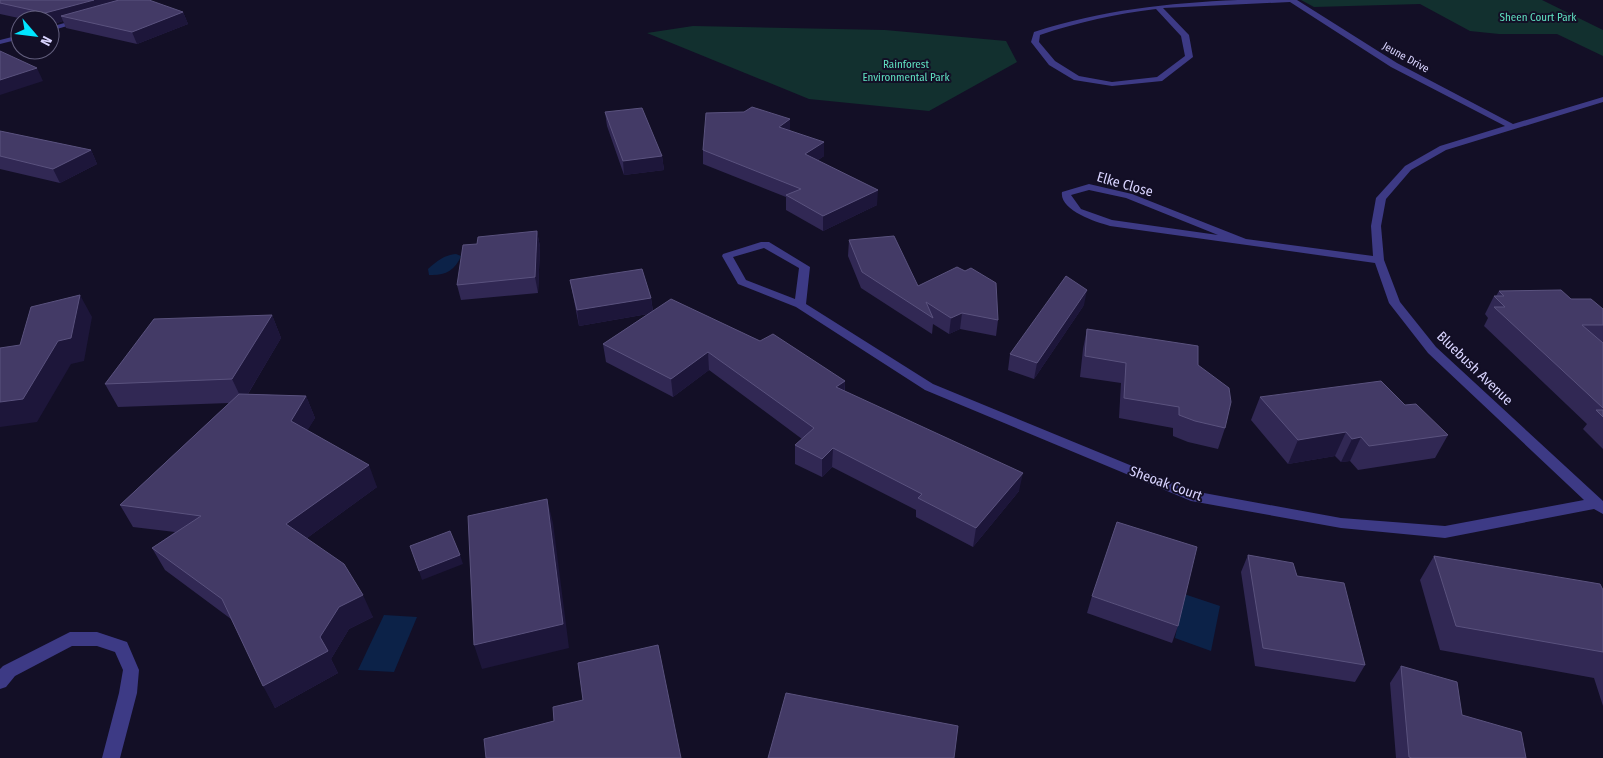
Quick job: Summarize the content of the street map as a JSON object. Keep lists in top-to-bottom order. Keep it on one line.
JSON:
{"streets":{"street":["Jeune Drive","Elke Close","Bluebush Avenue","Sheoak Court"]},"crossings":[["Jeune Drive","Bluebush Avenue"],["Elke Close","Bluebush Avenue"],["Bluebush Avenue","Sheoak Court"]],"parks":["Sheen Court Park","Rainforest Environmental Park"],"north":"bottom right"}
